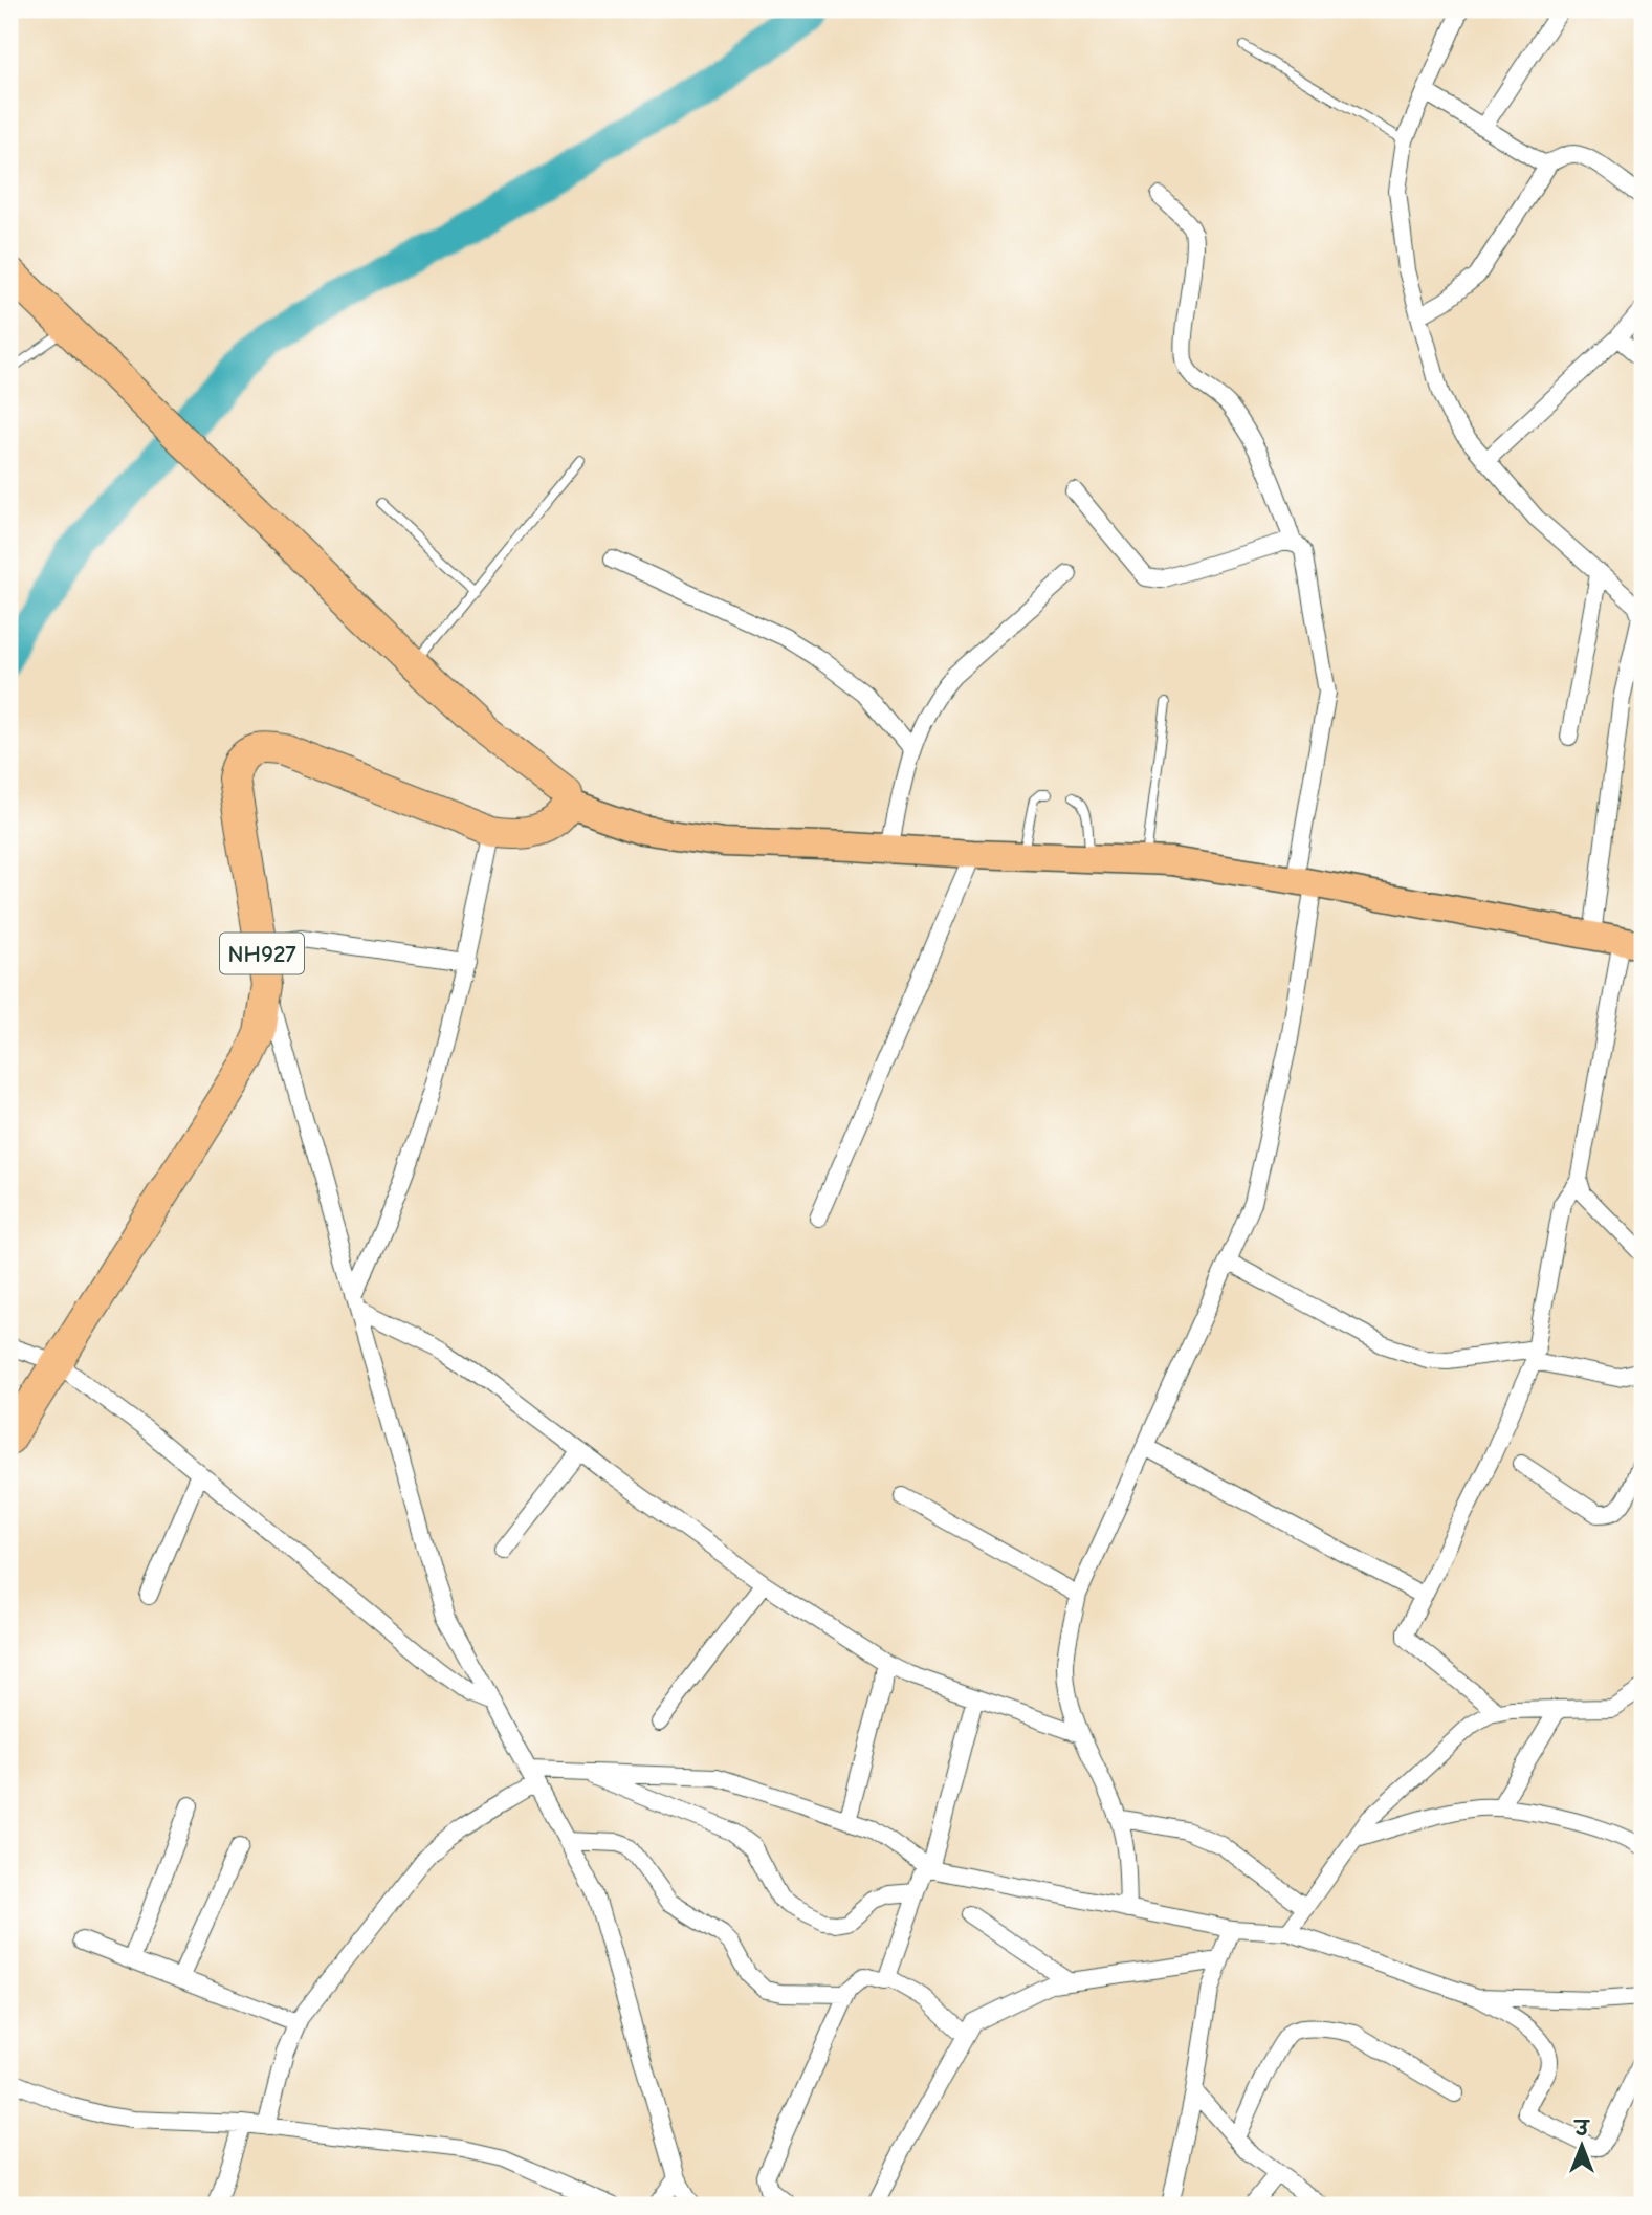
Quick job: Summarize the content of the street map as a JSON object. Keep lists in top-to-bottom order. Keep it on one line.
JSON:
{"streets":{"highway":["NH927"]},"north":"top"}
